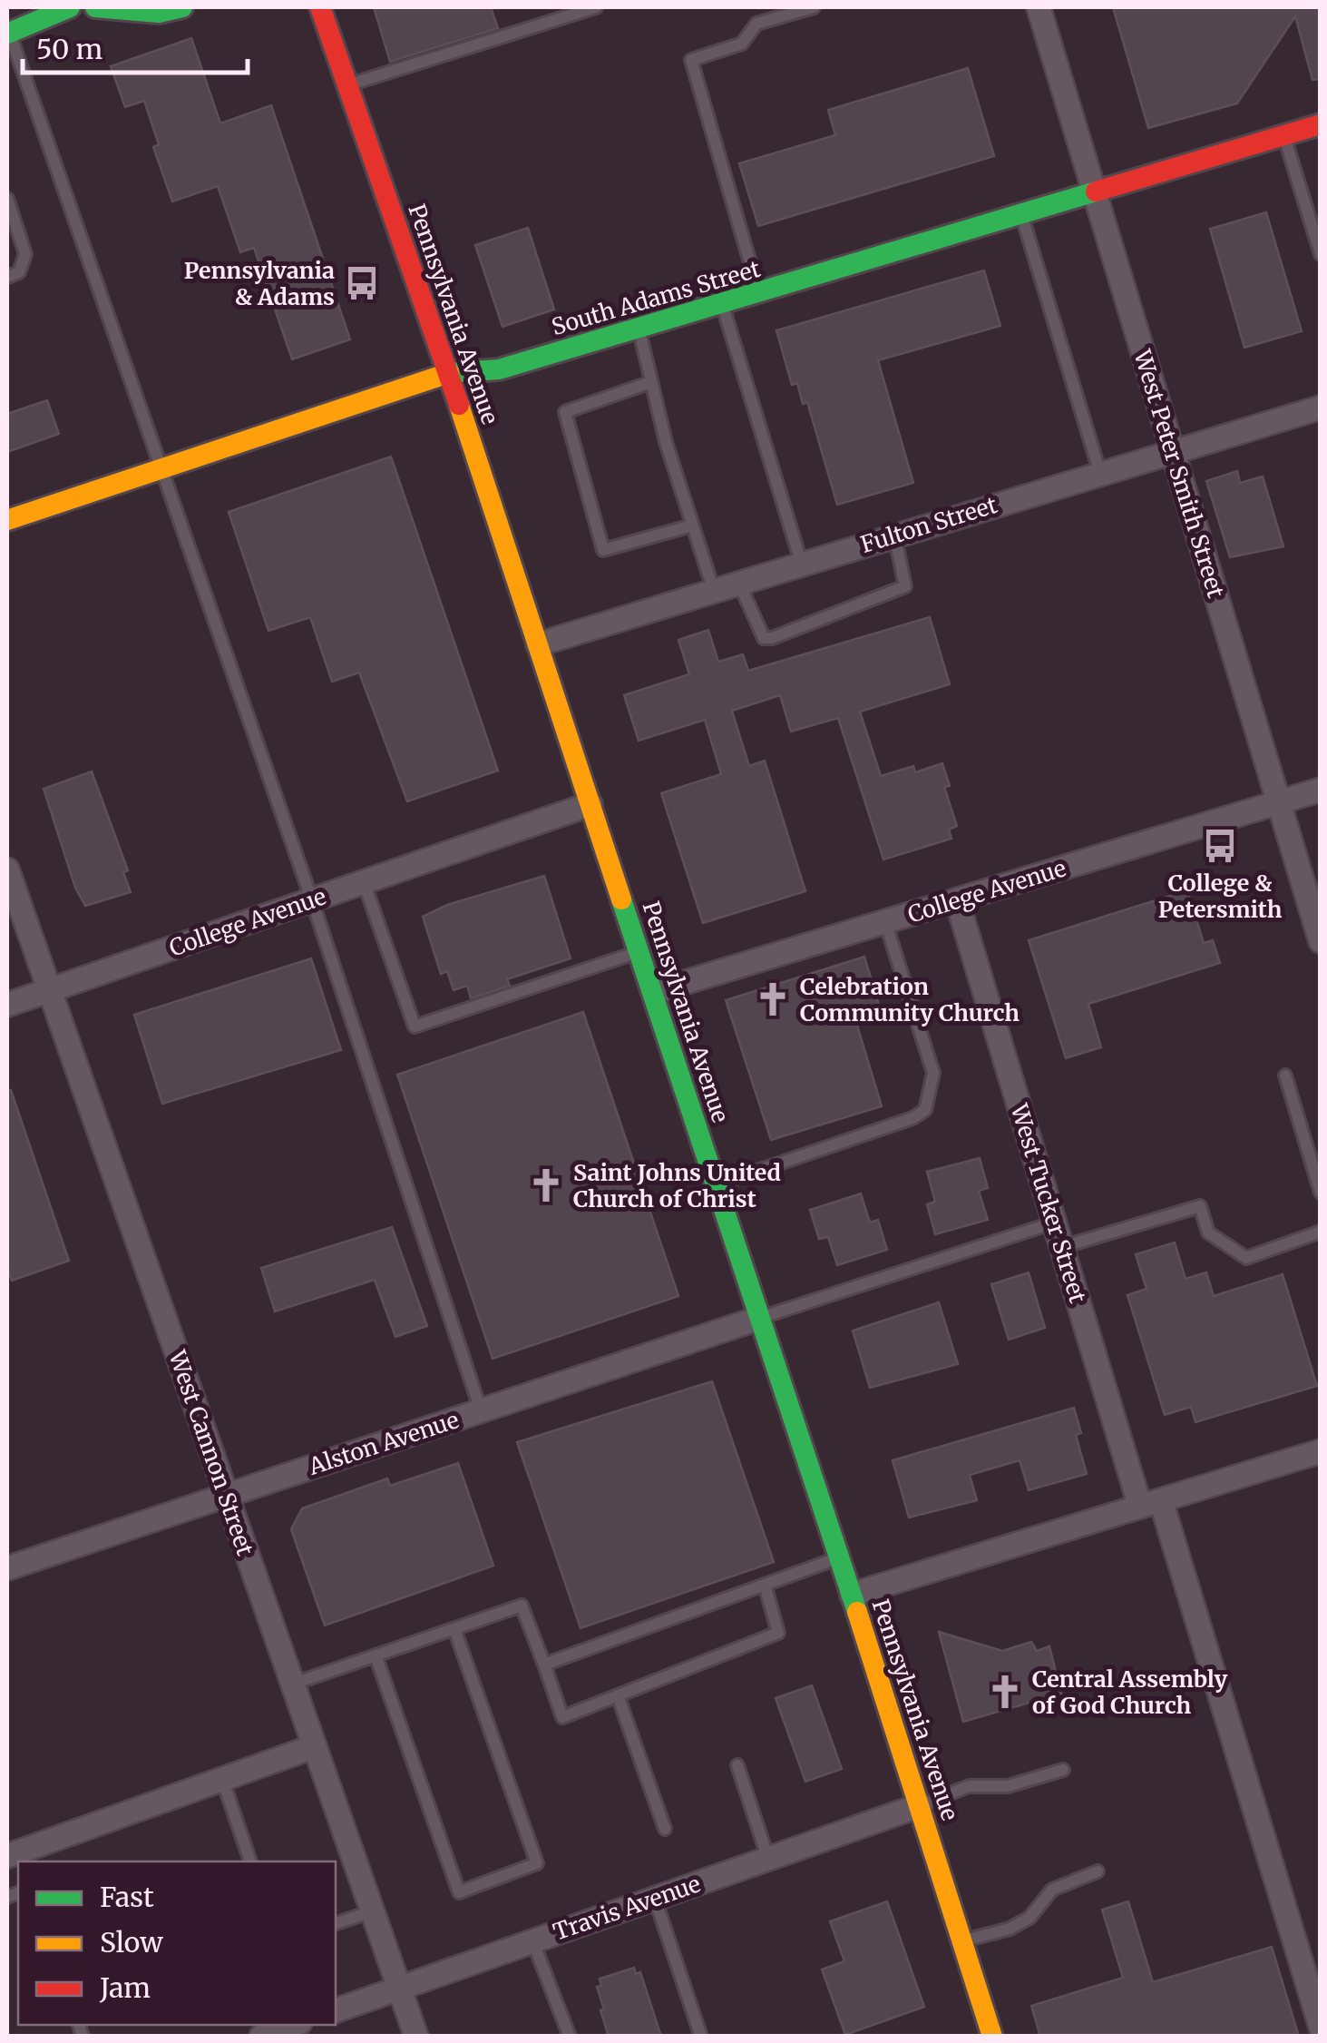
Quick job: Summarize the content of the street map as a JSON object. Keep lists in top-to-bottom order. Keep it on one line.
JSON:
{"streets":{"street":["South Adams Street","Pennsylvania Avenue","West Peter Smith Street","Fulton Street","College Avenue","West Tucker Street","Alston Avenue","West Cannon Street","Travis Avenue"]},"crossings":[["South Adams Street","Pennsylvania Avenue"],["South Adams Street","West Peter Smith Street"],["Pennsylvania Avenue","Fulton Street"],["Pennsylvania Avenue","College Avenue"],["Pennsylvania Avenue","Alston Avenue"],["Pennsylvania Avenue","Travis Avenue"],["West Peter Smith Street","Fulton Street"],["West Peter Smith Street","College Avenue"],["College Avenue","West Tucker Street"],["College Avenue","West Cannon Street"],["Alston Avenue","West Cannon Street"],["West Cannon Street","Travis Avenue"]],"places":{"bus stop":["Pennsylvania & Adams","College & Petersmith"],"church":["Celebration Community Church","Saint Johns United Church of Christ","Central Assembly of God Church"]},"legend":["Fast","Slow","Jam"],"scale_bar":"50 m"}
